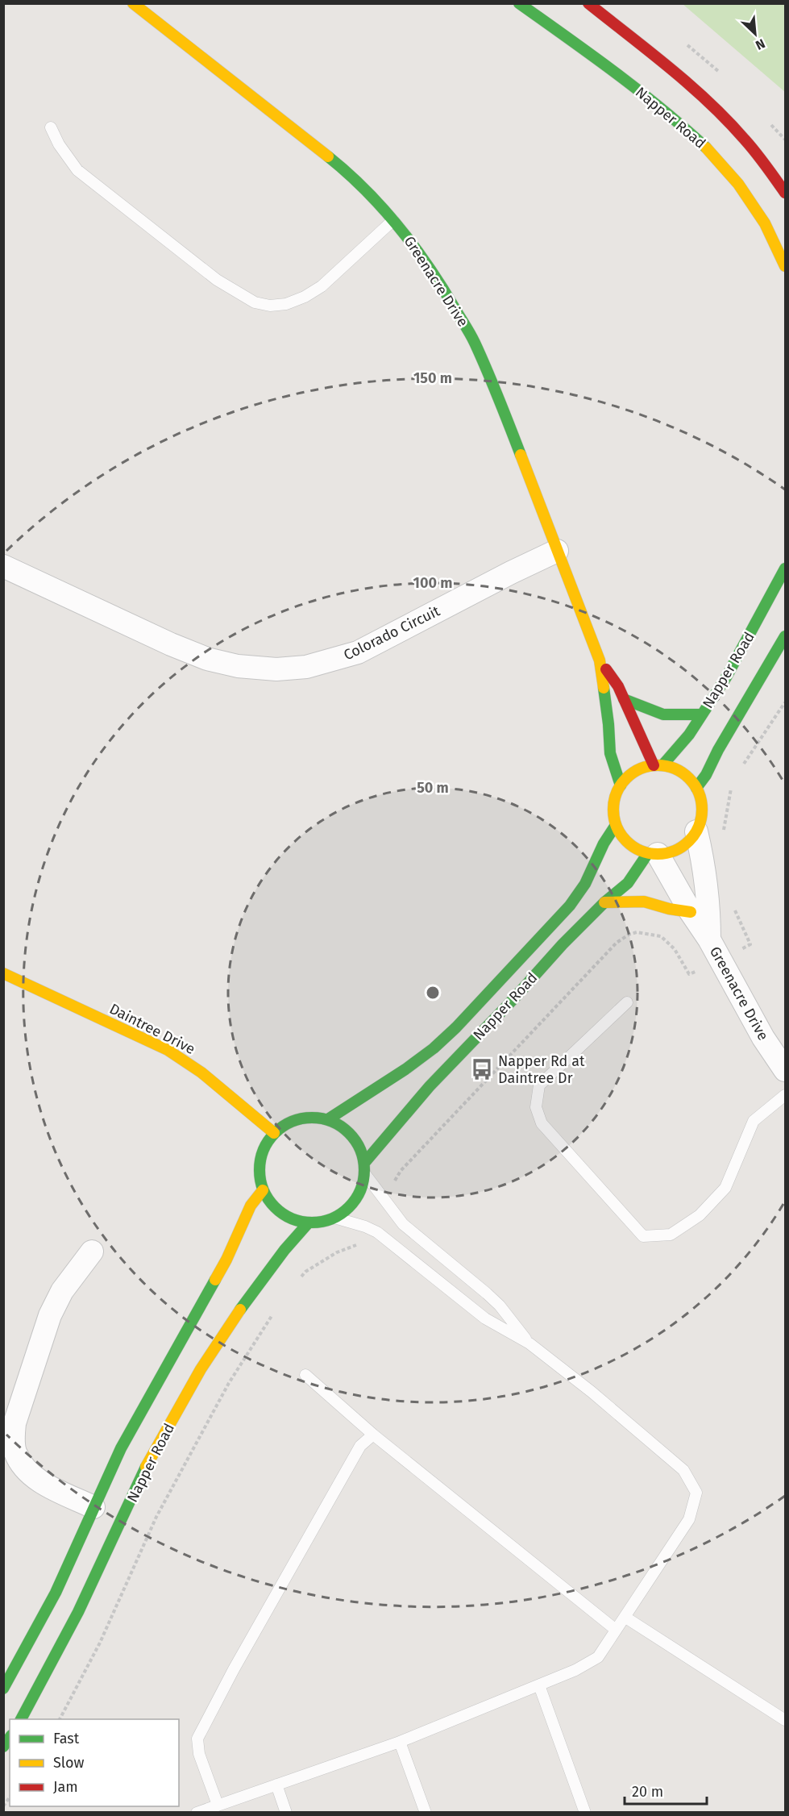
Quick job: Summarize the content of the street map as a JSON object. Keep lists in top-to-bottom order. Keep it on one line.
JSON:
{"streets":{"main road":["Napper Road","Greenacre Drive","Daintree Drive"],"street":["Colorado Circuit"]},"crossings":[["Napper Road","Greenacre Drive"],["Napper Road","Daintree Drive"],["Greenacre Drive","Colorado Circuit"]],"places":{"bus stop":["Napper Rd at Daintree Dr"]},"legend":["Fast","Slow","Jam"],"scale_bar":"20 m","north":"bottom right","rings":["150 m","100 m","50 m"]}
